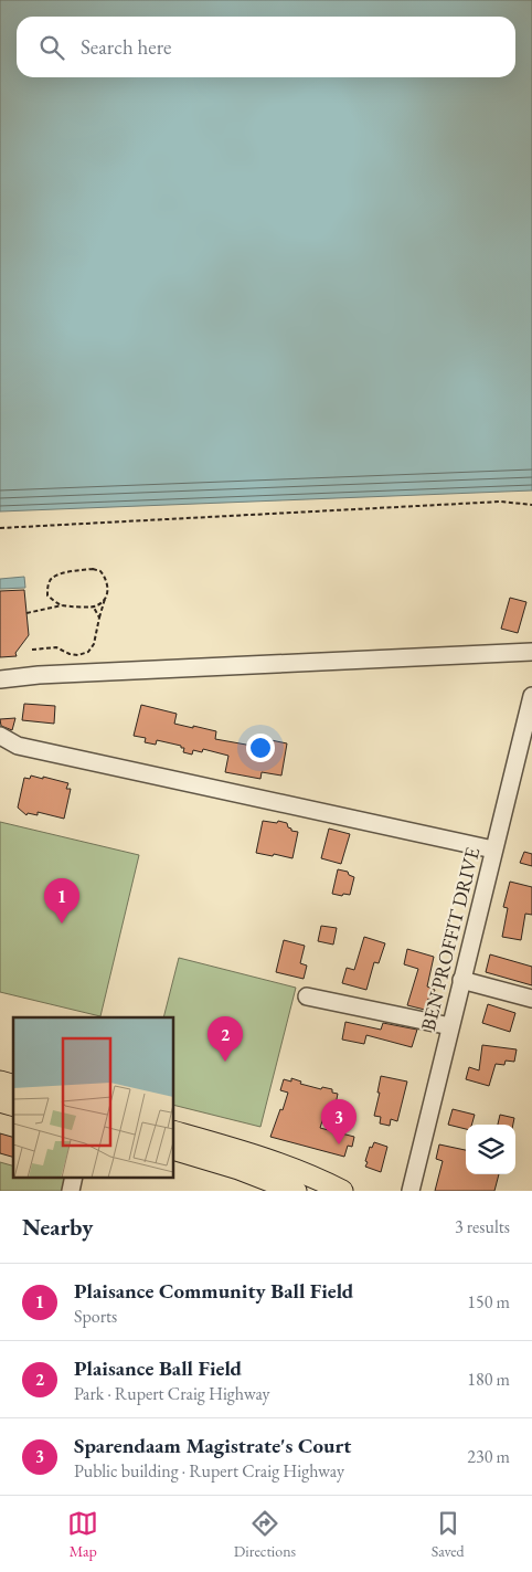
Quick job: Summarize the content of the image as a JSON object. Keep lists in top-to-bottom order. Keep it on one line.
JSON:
{"streets":{"street":["BEN PROFFIT DRIVE"]},"page":{"search":"Search here","pins":["1","2","3"],"heading":["Nearby","3 results"],"list":[{"mark":"1","name":"Plaisance Community Ball Field","note":"Sports","value":"150 m"},{"mark":"2","name":"Plaisance Ball Field","note":"Park · Rupert Craig Highway","value":"180 m"},{"mark":"3","name":"Sparendaam Magistrate's Court","note":"Public building · Rupert Craig Highway","value":"230 m"}],"nav":["Map","Directions","Saved"]}}
